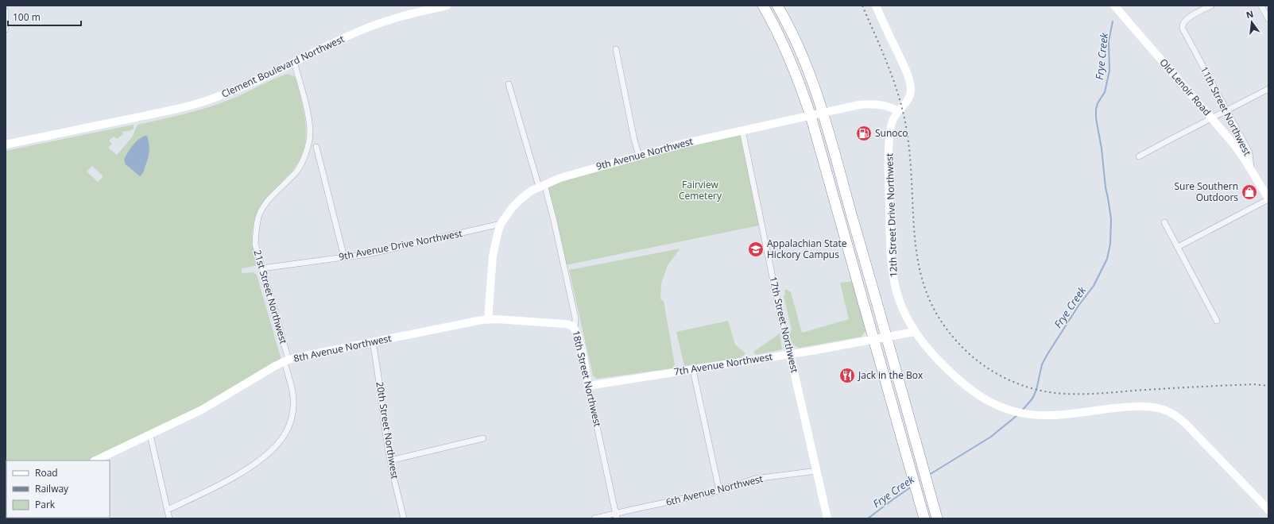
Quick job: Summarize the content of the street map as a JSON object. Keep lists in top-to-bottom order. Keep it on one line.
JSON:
{"streets":{"street":["Clement Boulevard Northwest","Old Lenoir Road","11th Street Northwest","9th Avenue Northwest","12th Street Drive Northwest","9th Avenue Drive Northwest","21st Street Northwest","17th Street Northwest","8th Avenue Northwest","7th Avenue Northwest","18th Street Northwest","20th Street Northwest","6th Avenue Northwest"]},"crossings":[["Clement Boulevard Northwest","21st Street Northwest"],["Old Lenoir Road","11th Street Northwest"],["9th Avenue Northwest","12th Street Drive Northwest"],["9th Avenue Northwest","9th Avenue Drive Northwest"],["9th Avenue Northwest","17th Street Northwest"],["9th Avenue Northwest","8th Avenue Northwest"],["9th Avenue Northwest","18th Street Northwest"],["12th Street Drive Northwest","7th Avenue Northwest"],["9th Avenue Drive Northwest","21st Street Northwest"],["21st Street Northwest","8th Avenue Northwest"],["17th Street Northwest","7th Avenue Northwest"],["17th Street Northwest","6th Avenue Northwest"],["8th Avenue Northwest","18th Street Northwest"],["8th Avenue Northwest","20th Street Northwest"],["7th Avenue Northwest","18th Street Northwest"],["18th Street Northwest","6th Avenue Northwest"]],"water":["Frye Creek"],"parks":["Fairview Cemetery"],"places":{"fuel station":["Sunoco"],"shop":["Sure Southern Outdoors"],"school or university":["Appalachian State Hickory Campus"],"restaurant":["Jack in the Box"]},"legend":["Road","Railway","Park"],"scale_bar":"100 m","north":"top"}
